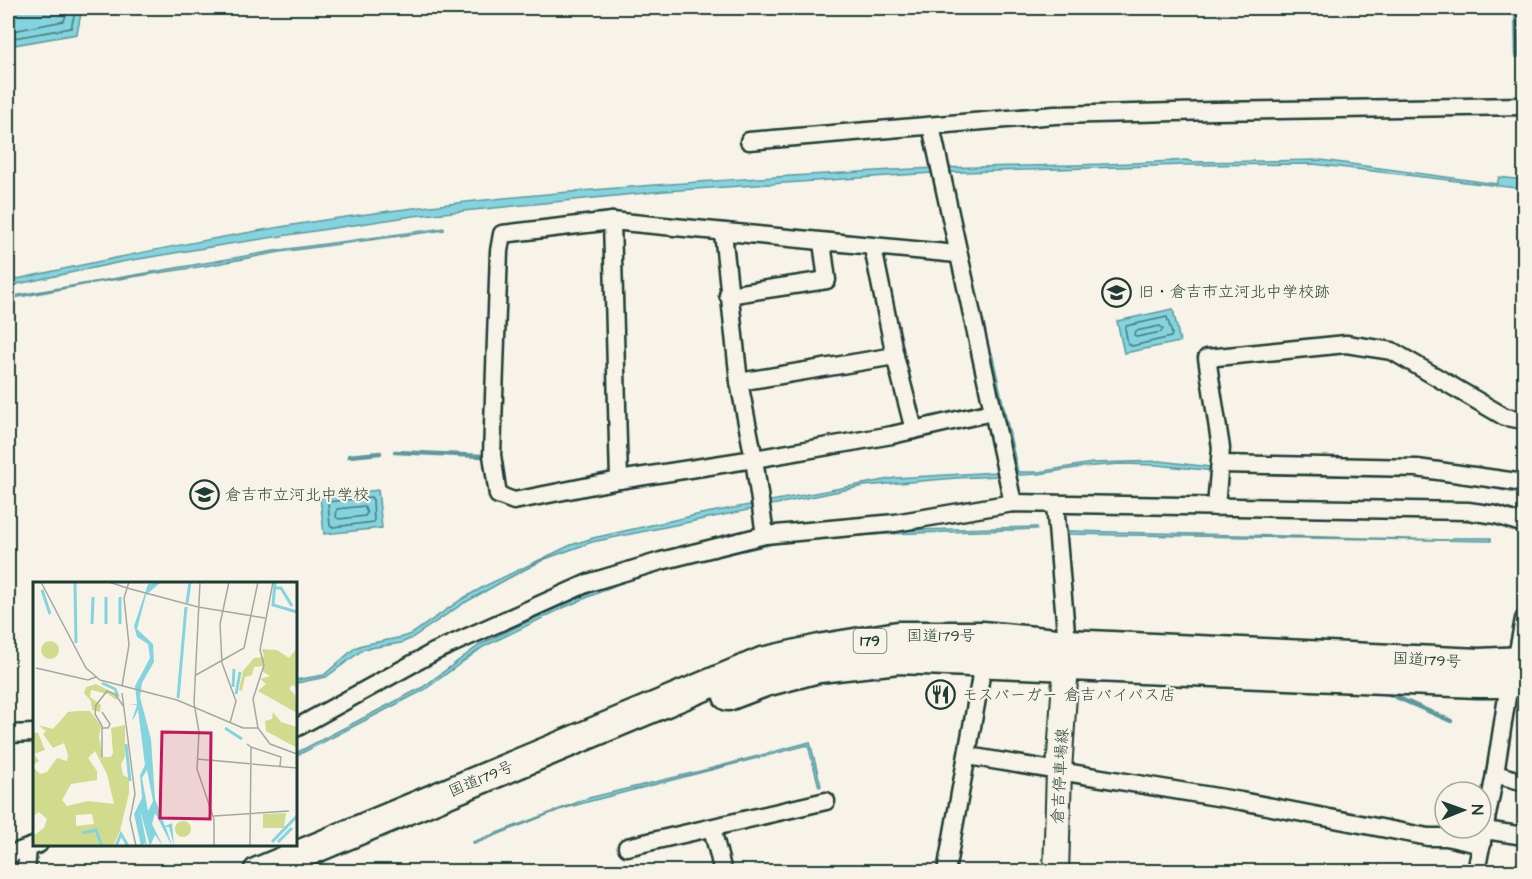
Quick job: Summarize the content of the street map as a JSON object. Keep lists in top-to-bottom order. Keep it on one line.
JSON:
{"streets":{"highway":["国道179号","179"],"main road":["倉吉停車場線"]},"crossings":[["国道179号","倉吉停車場線"]],"places":{"school or university":["旧・倉吉市立河北中学校跡","倉吉市立河北中学校"],"restaurant":["モスバーガー 倉吉バイパス店"]},"north":"right"}
